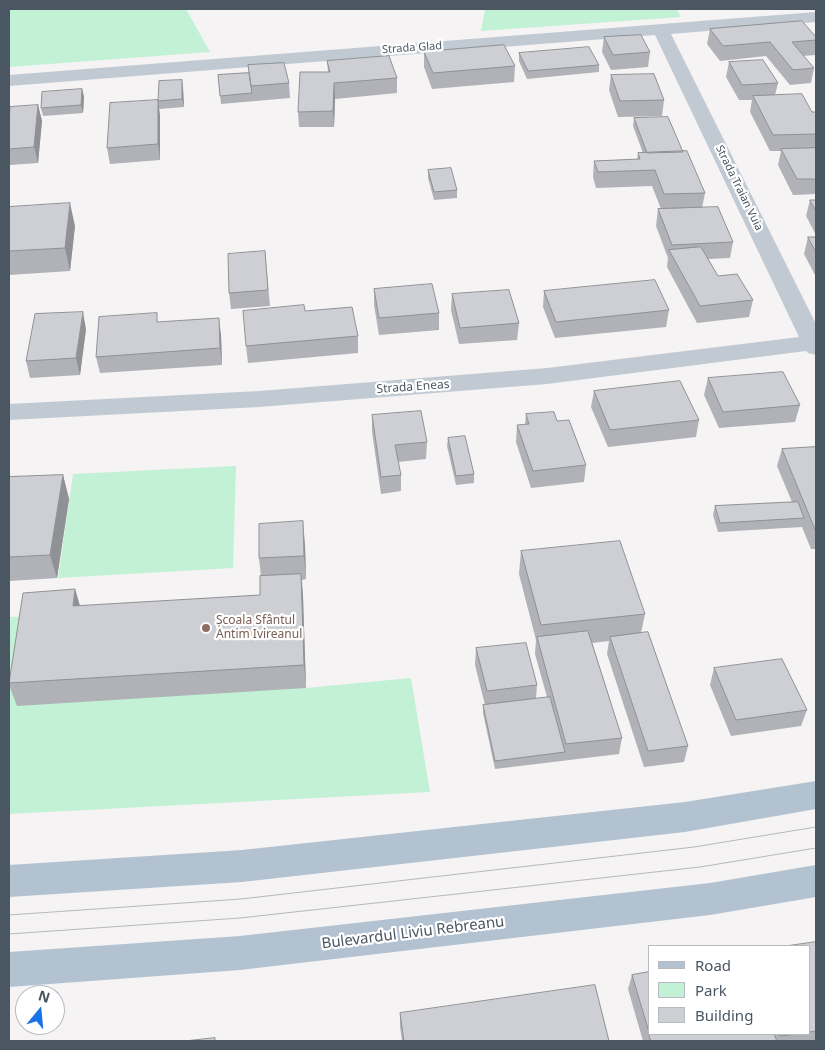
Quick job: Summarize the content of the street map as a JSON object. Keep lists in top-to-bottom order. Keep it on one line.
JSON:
{"streets":{"main road":["Bulevardul Liviu Rebreanu"],"street":["Strada Glad","Strada Traian Vuia","Strada Eneas"]},"crossings":[["Strada Glad","Strada Traian Vuia"],["Strada Traian Vuia","Strada Eneas"]],"places":["Școala Sfântul Antim Ivireanul"],"legend":["Road","Park","Building"],"north":"top"}
